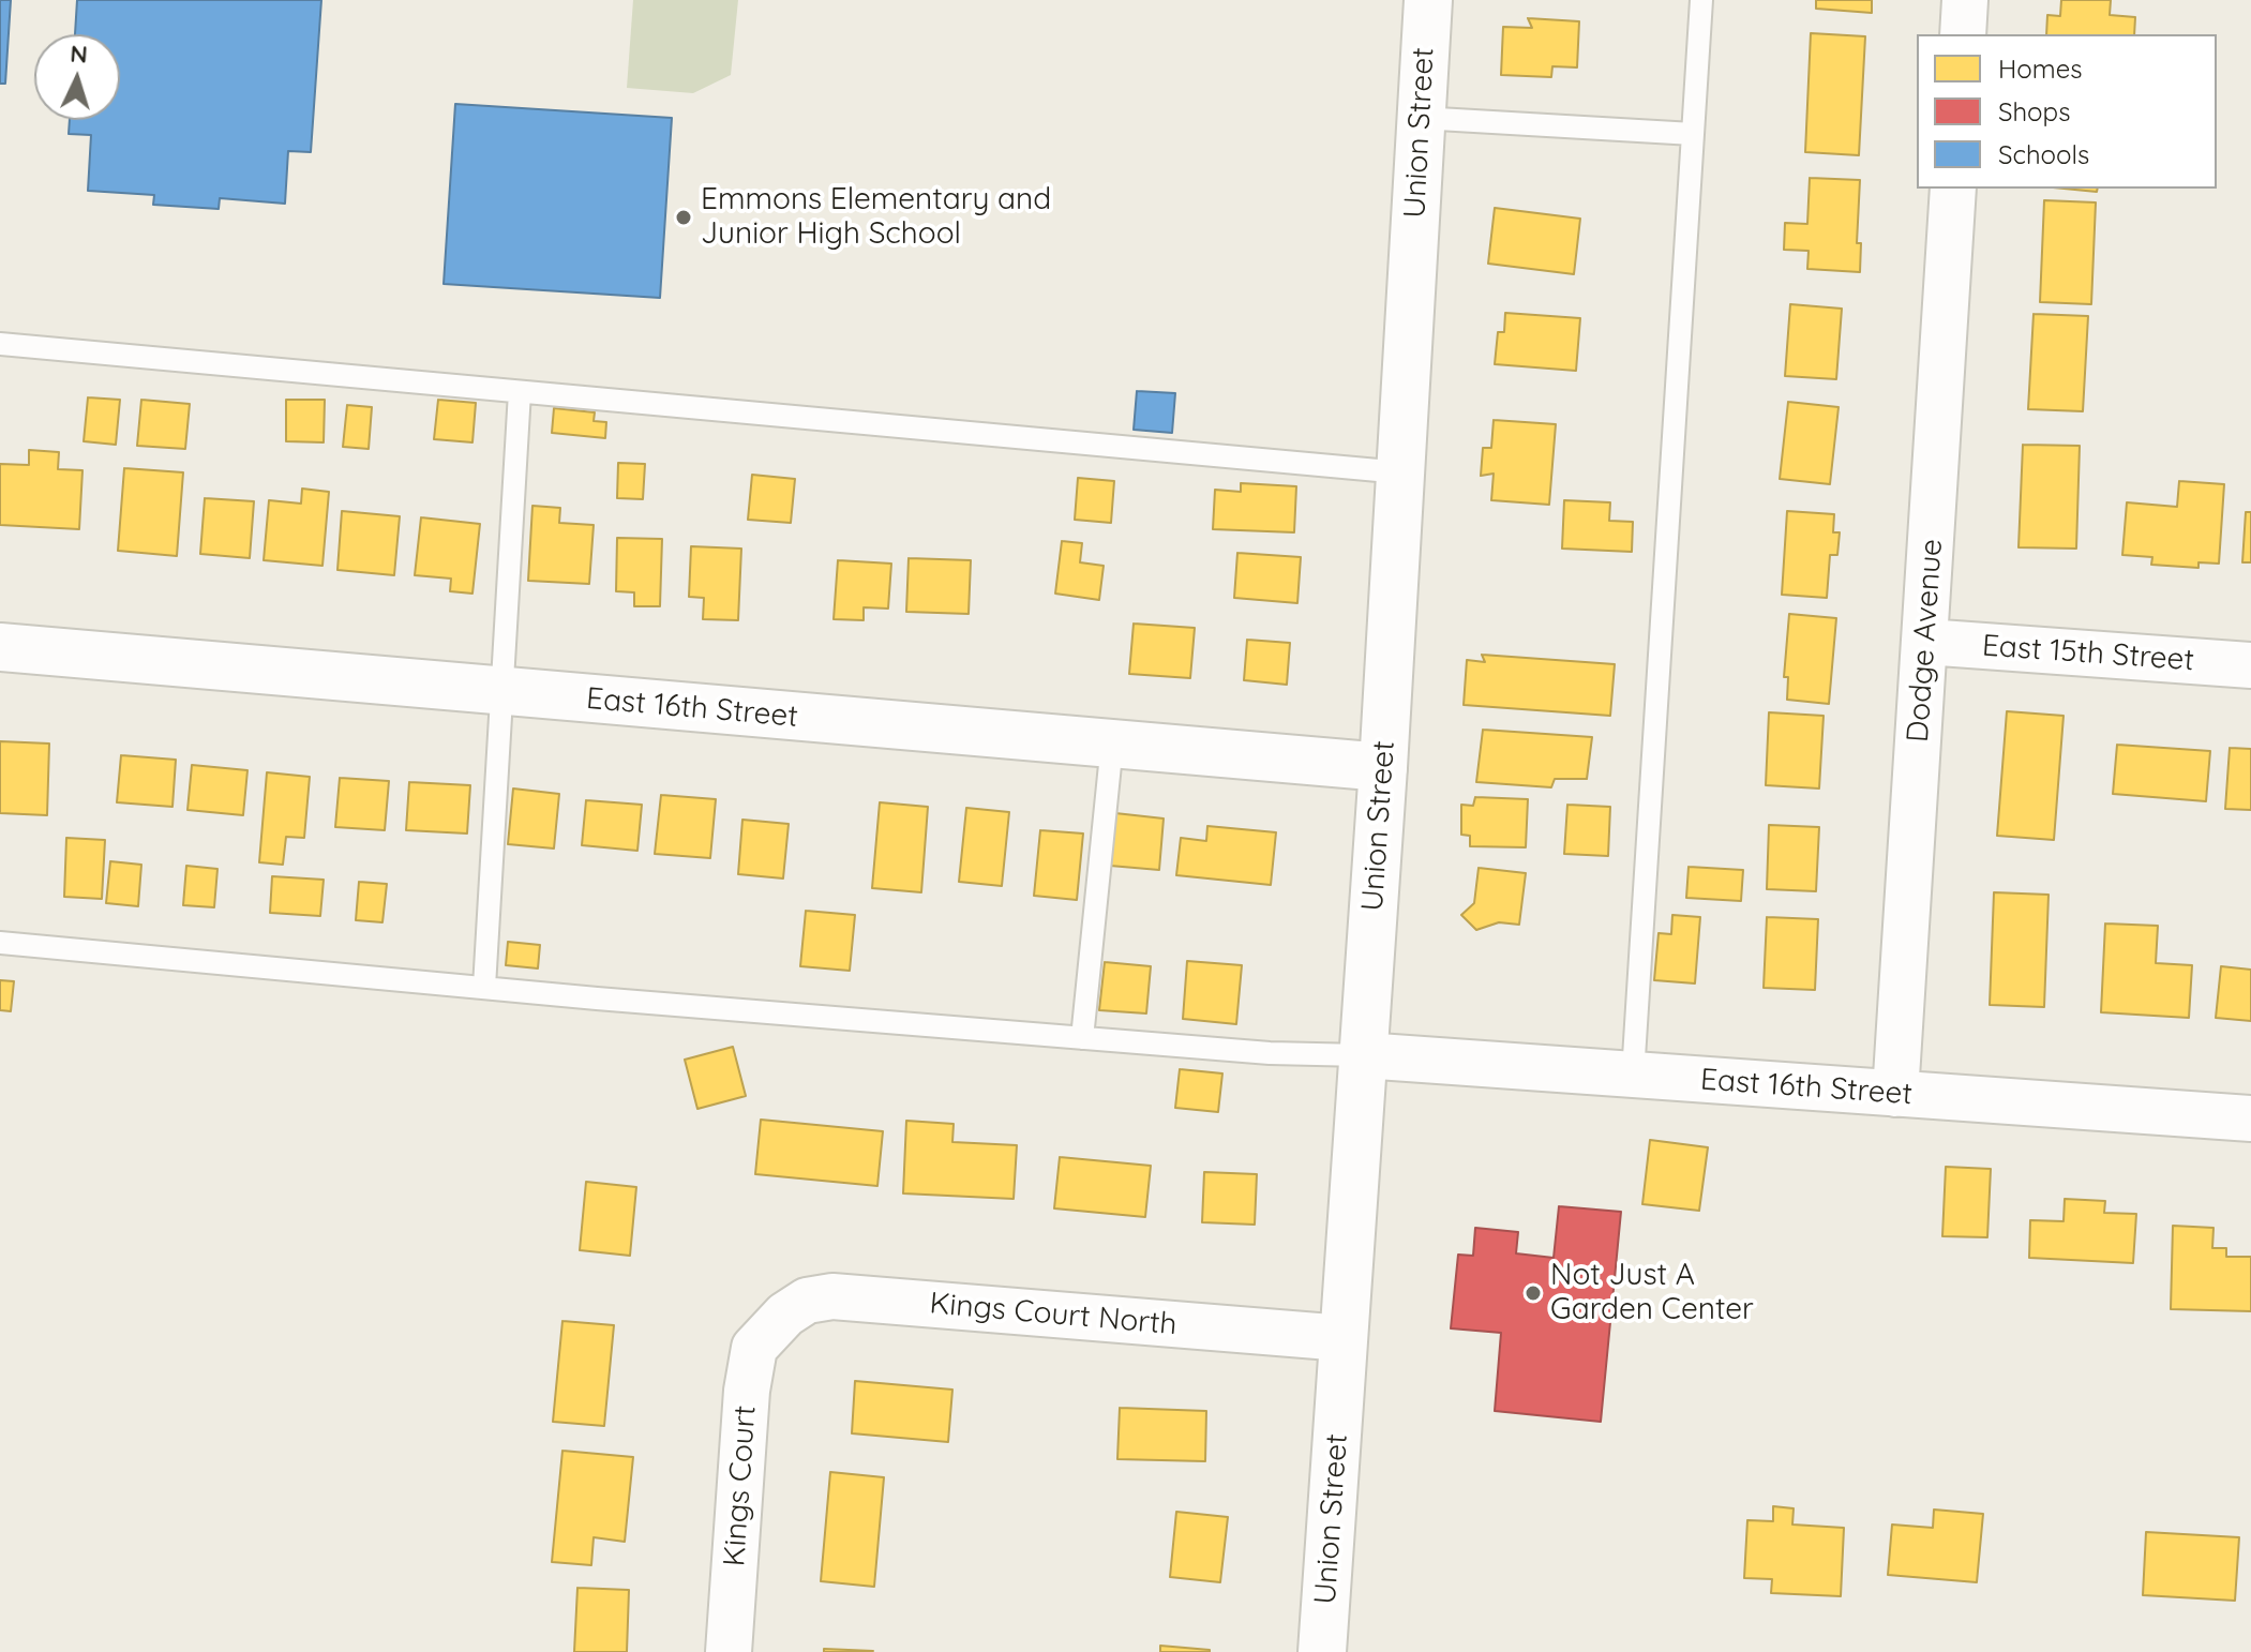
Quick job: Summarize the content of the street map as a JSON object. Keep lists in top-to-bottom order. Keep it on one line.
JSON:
{"streets":{"main road":["Union Street","East 16th Street"],"street":["Dodge Avenue","East 15th Street","Kings Court North","Kings Court"]},"crossings":[["Union Street","East 16th Street"],["Union Street","Kings Court North"],["Dodge Avenue","East 15th Street"],["Dodge Avenue","East 16th Street"],["Kings Court North","Kings Court"]],"places":["Emmons Elementary and Junior High School","Not Just A Garden Center"],"legend":["Homes","Shops","Schools"],"north":"top"}
